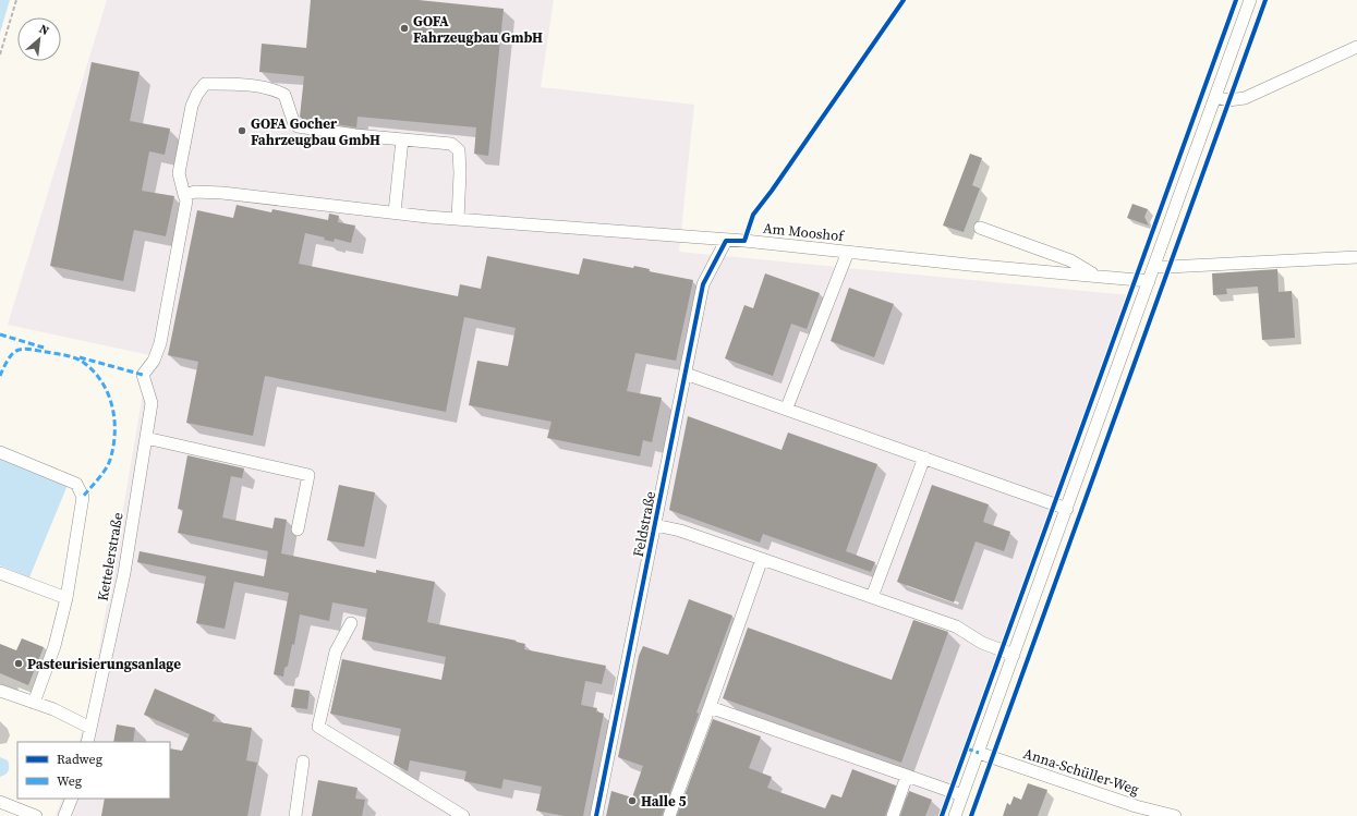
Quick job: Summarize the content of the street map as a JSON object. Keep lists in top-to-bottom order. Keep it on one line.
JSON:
{"streets":{"street":["Am Mooshof","Feldstraße","Kettelerstraße","Anna-Schüller-Weg"]},"crossings":[["Am Mooshof","Feldstraße"],["Am Mooshof","Kettelerstraße"]],"places":["GOFA Fahrzeugbau GmbH","GOFA Gocher Fahrzeugbau GmbH","Pasteurisierungsanlage","Halle 5"],"legend":["Radweg","Weg"],"north":"top right"}
